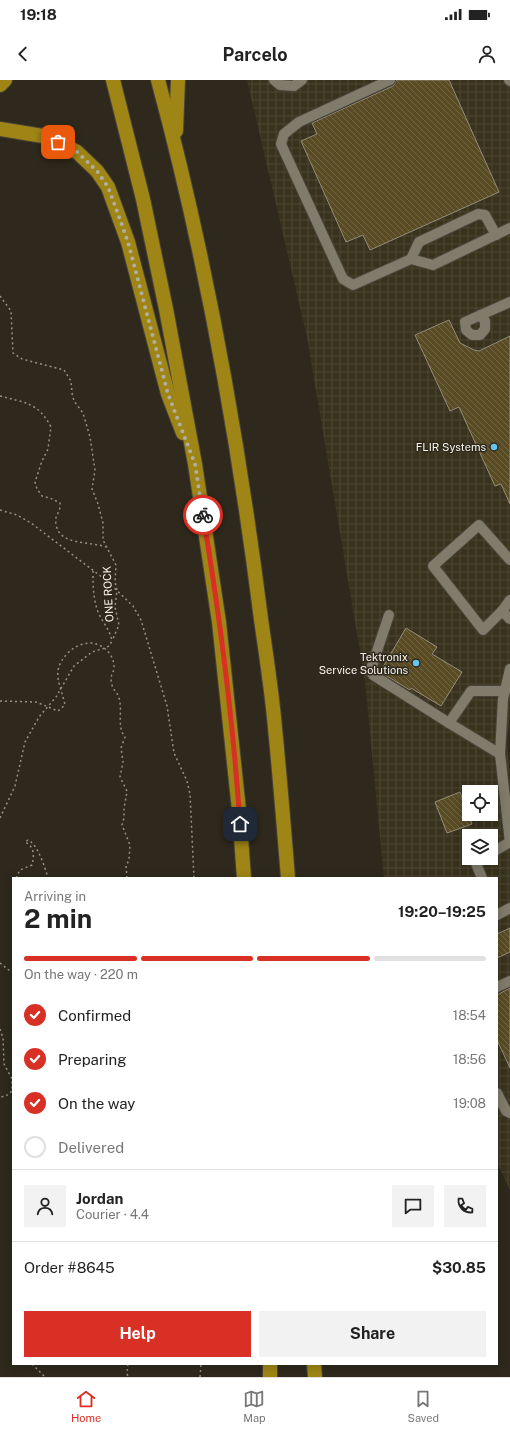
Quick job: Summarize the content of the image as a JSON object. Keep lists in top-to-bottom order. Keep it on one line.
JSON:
{"streets":{"path":["ONE ROCK"]},"places":["FLIR Systems","Tektronix Service Solutions"],"page":{"status":"19:18","header":"Parcelo","heading":["2 min","Arriving in","19:20–19:25"],"panel":["Jordan","Courier · 4.4","Order #8645","$30.85"],"bar":"On the way · 220 m","list":[["Confirmed","18:54"],["Preparing","18:56"],["On the way","19:08"],"Delivered"],"buttons":["Help","Share"],"tabs":["Home","Map","Saved"]}}
